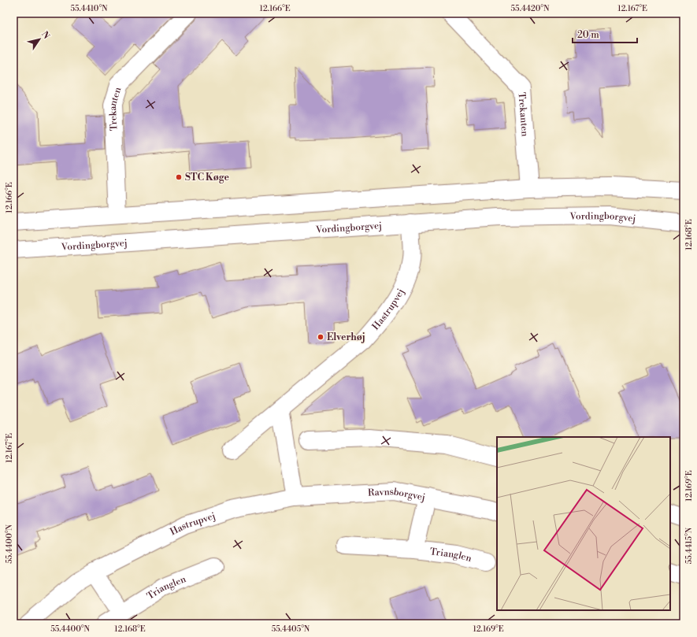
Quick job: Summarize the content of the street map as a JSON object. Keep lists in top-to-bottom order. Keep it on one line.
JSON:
{"streets":{"street":["Trekanten","Vordingborgvej","Hastrupvej","Ravnsborgvej","Trianglen"]},"crossings":[["Vordingborgvej","Hastrupvej"],["Hastrupvej","Ravnsborgvej"]],"places":["STC Køge","Elverhøj"],"scale_bar":"20 m","north":"top right","coordinates":["55.4410°N","12.166°E","55.4420°N","12.167°E","12.168°E","12.169°E","55.4400°N","55.4415°N","55.4405°N"]}
